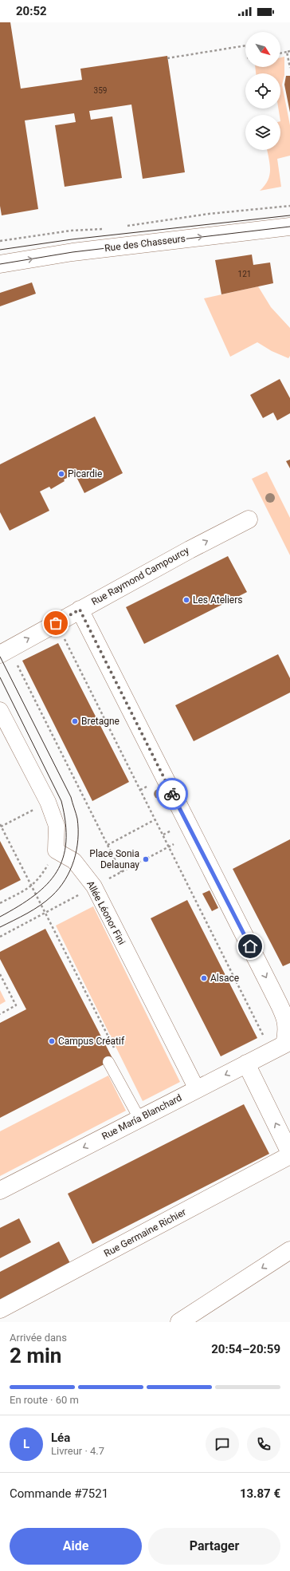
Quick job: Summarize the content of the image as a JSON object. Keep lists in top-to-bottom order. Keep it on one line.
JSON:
{"streets":{"street":["Rue des Chasseurs","Rue Raymond Campourcy","Allée Léonor Fini","Rue María Blanchard","Rue Germaine Richier"]},"crossings":[["Allée Léonor Fini","Rue María Blanchard"]],"one_way":["Rue des Chasseurs","Rue Raymond Campourcy","Rue María Blanchard"],"places":["Picardie","Les Ateliers","Bretagne","Place Sonia Delaunay","Alsace","Campus Créatif"],"house_numbers":["359","121"],"north":"bottom right","page":{"status":"20:52","heading":["2 min","Arrivée dans","20:54–20:59"],"panel":["Léa","Livreur · 4.7","Commande #7521","13.87 €"],"bar":"En route · 60 m","round":"L","buttons":["Aide","Partager"]}}
